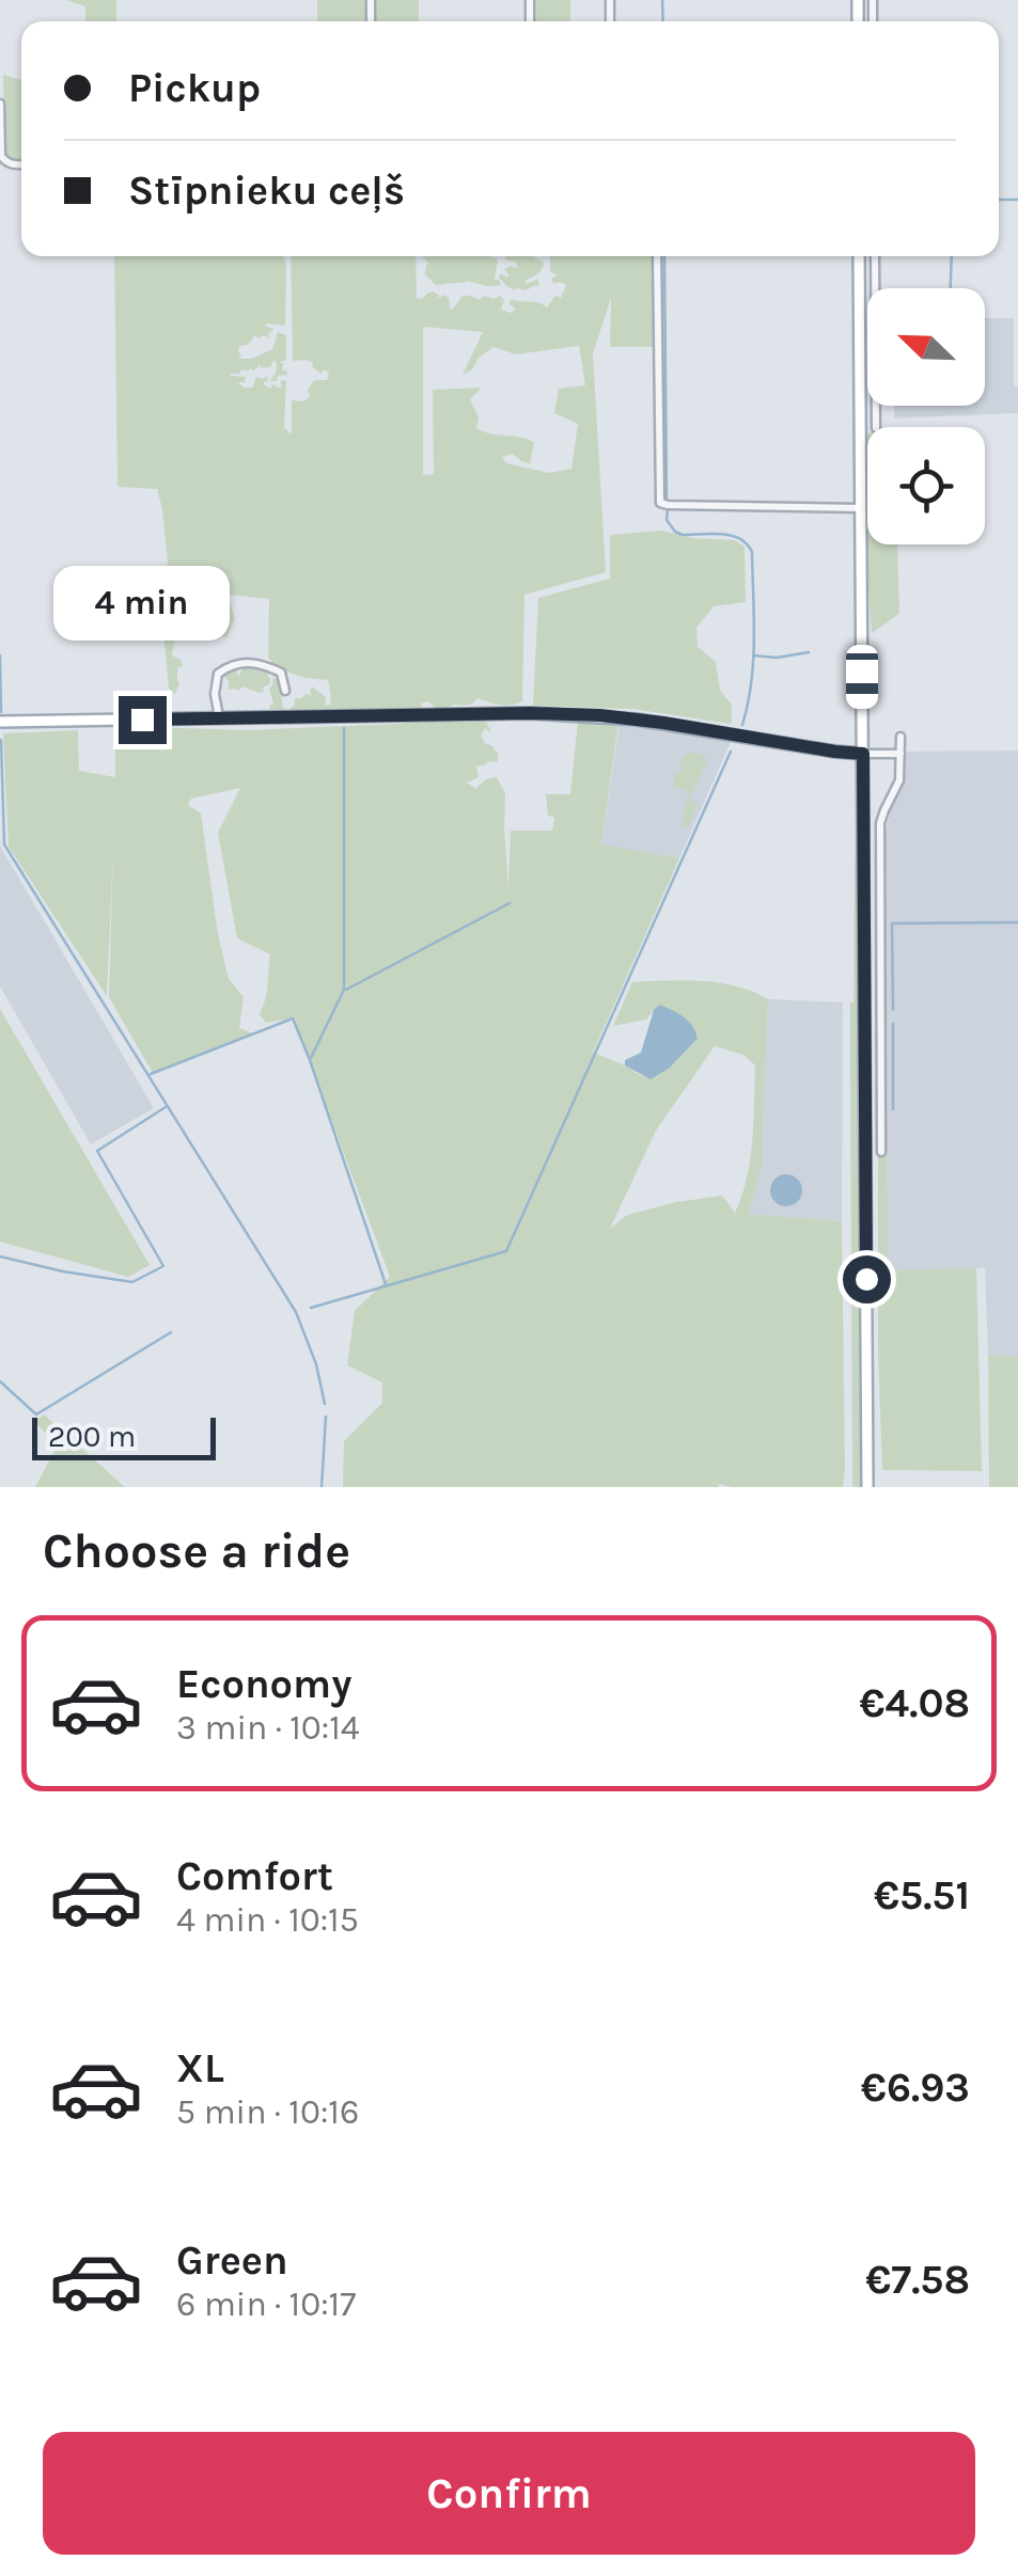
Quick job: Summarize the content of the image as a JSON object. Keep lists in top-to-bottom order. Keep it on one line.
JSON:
{"scale_bar":"200 m","north":"top left","page":{"banner":["Pickup","Stīpnieku ceļš"],"bubble":"4 min","scale":"200 m","heading":"Choose a ride","list":[{"name":"Economy","note":"3 min · 10:14","value":"€4.08"},{"name":"Comfort","note":"4 min · 10:15","value":"€5.51"},{"name":"XL","note":"5 min · 10:16","value":"€6.93"},{"name":"Green","note":"6 min · 10:17","value":"€7.58"}],"buttons":"Confirm"}}
